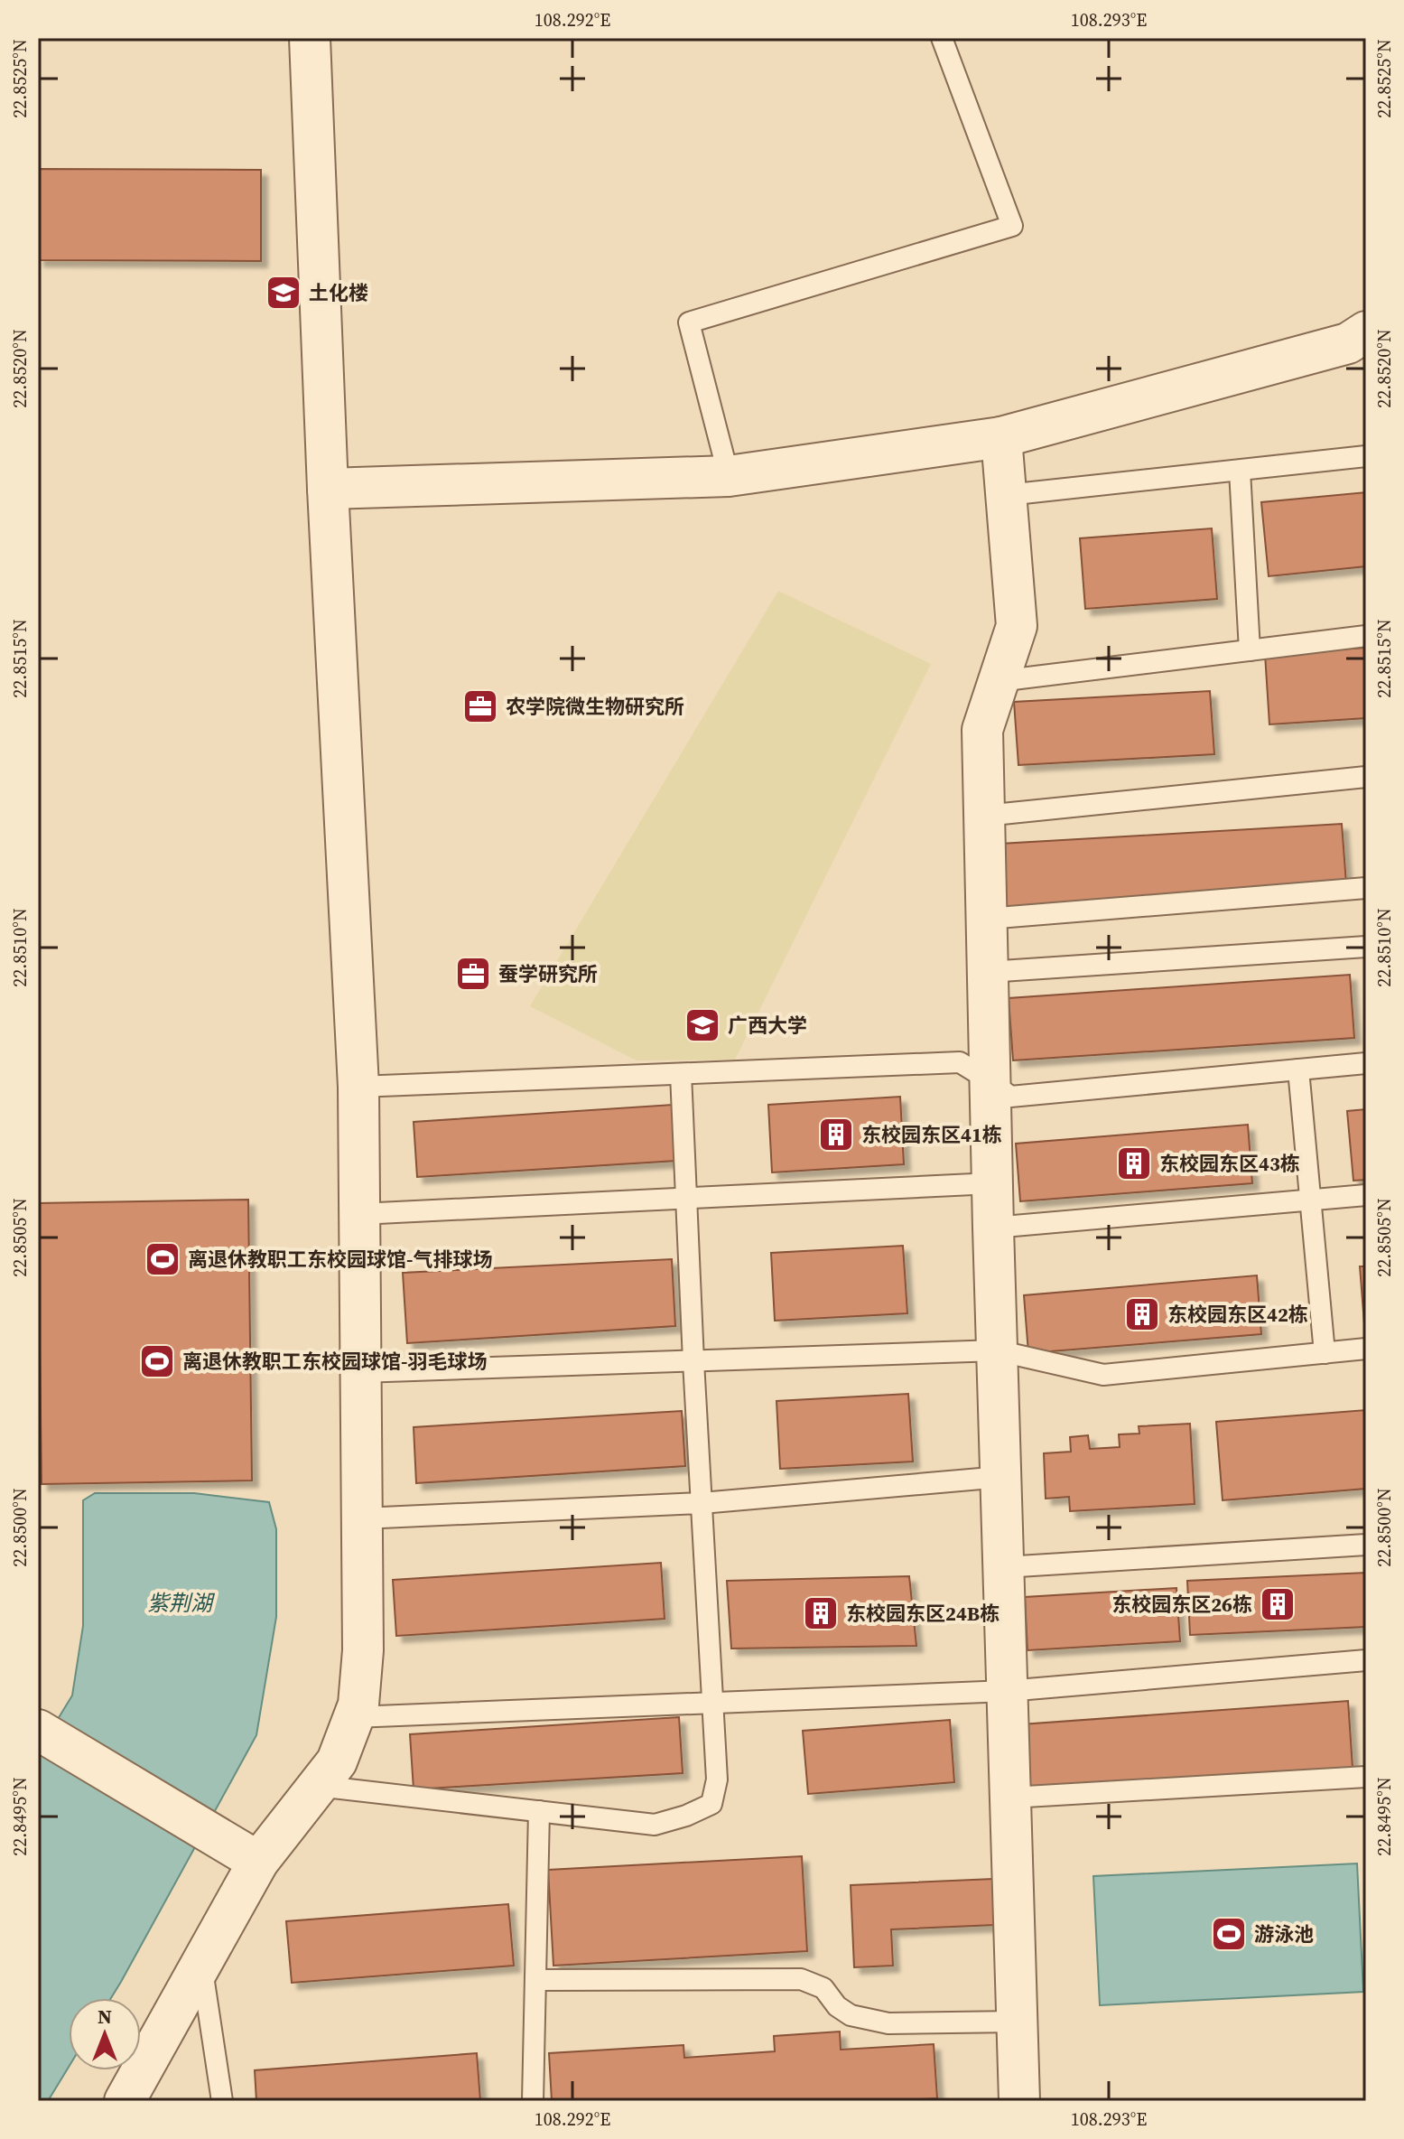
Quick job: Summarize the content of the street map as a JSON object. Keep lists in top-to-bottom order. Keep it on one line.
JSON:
{"water":["紫荆湖"],"places":{"school or university":["土化楼","广西大学"],"office":["农学院微生物研究所","蚕学研究所"],"building":["东校园东区41栋","东校园东区43栋","东校园东区42栋","东校园东区26栋","东校园东区24B栋"],"sports":["离退休教职工东校园球馆-气排球场","离退休教职工东校园球馆-羽毛球场","游泳池"]},"north":"top","coordinates":["108.292°E","108.293°E","22.8525°N","22.8520°N","22.8515°N","22.8510°N","22.8505°N","22.8500°N","22.8495°N"]}
